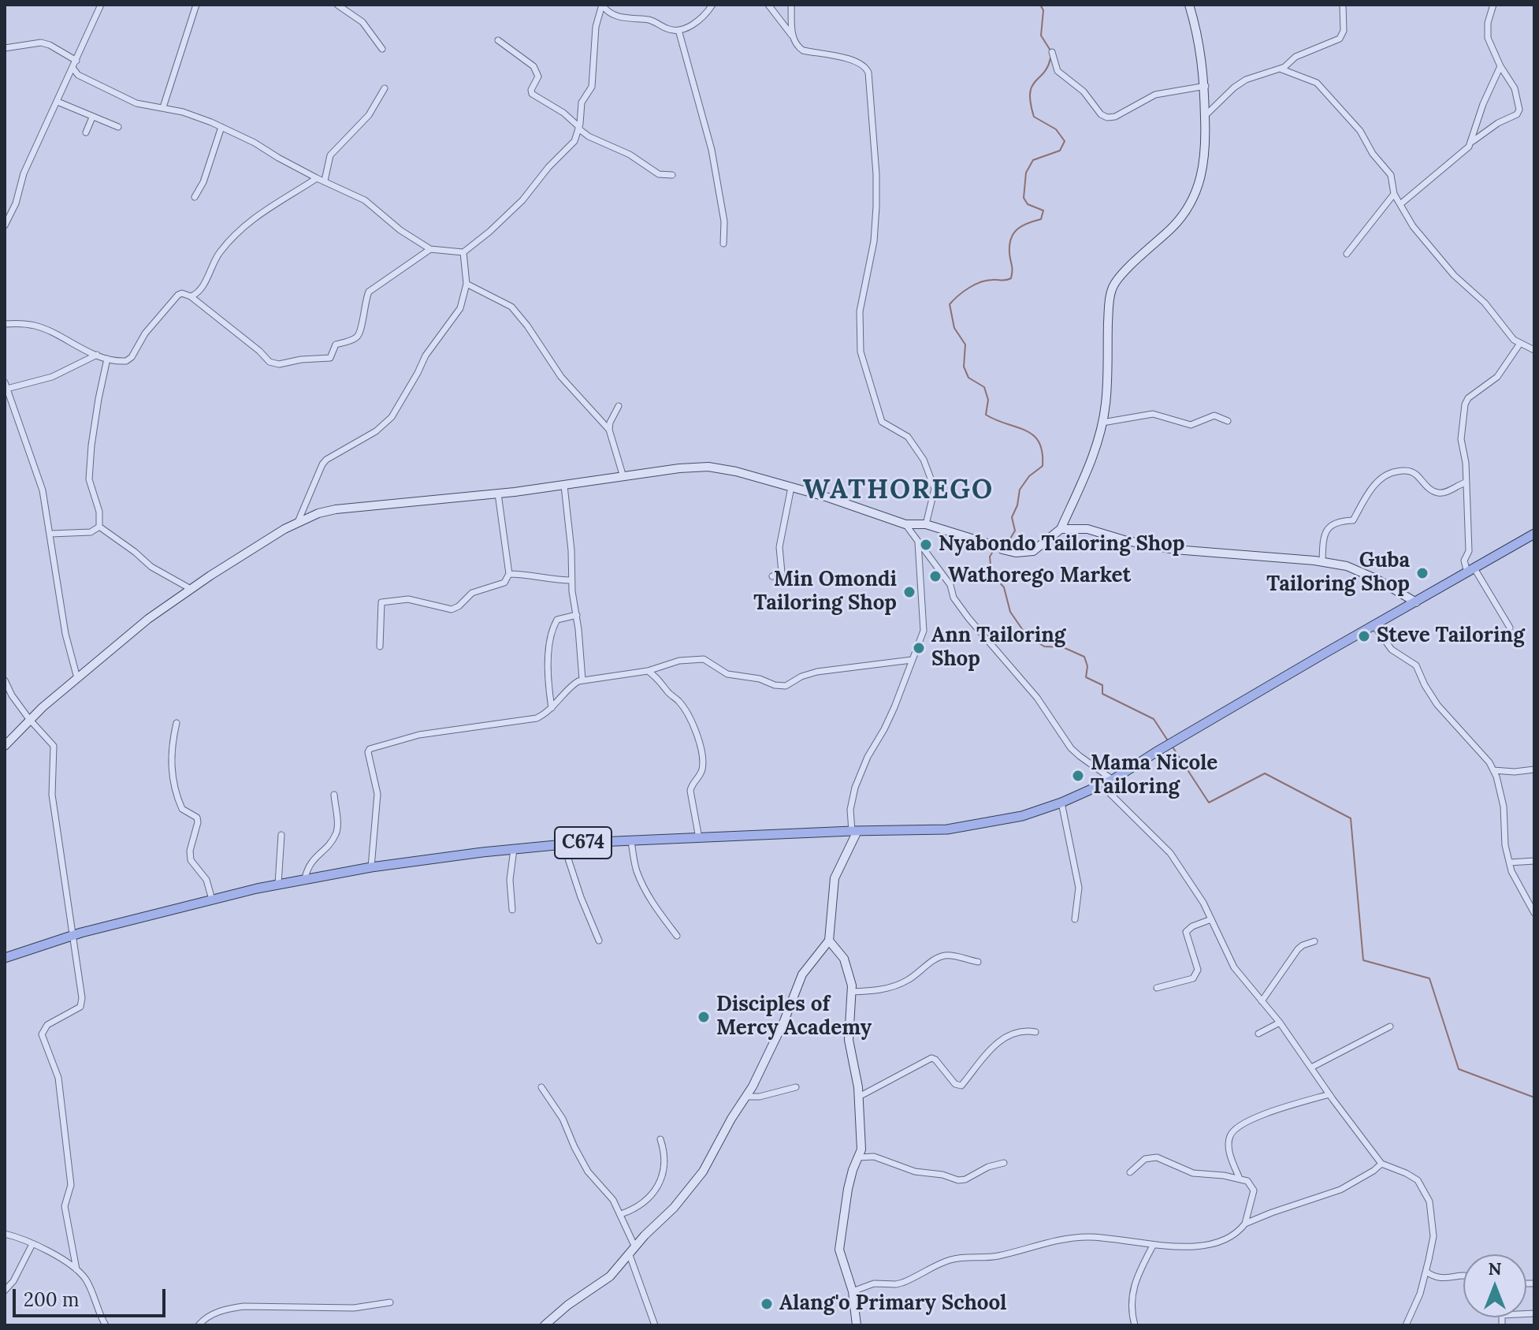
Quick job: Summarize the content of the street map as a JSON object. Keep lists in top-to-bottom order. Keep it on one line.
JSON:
{"streets":{"main road":["C674"]},"districts":["WATHOREGO"],"places":["Nyabondo Tailoring Shop","Guba Tailoring Shop","Wathorego Market","Min Omondi Tailoring Shop","Steve Tailoring","Ann Tailoring Shop","Mama Nicole Tailoring","Disciples of Mercy Academy","Alang'o Primary School"],"scale_bar":"200 m","north":"top"}
